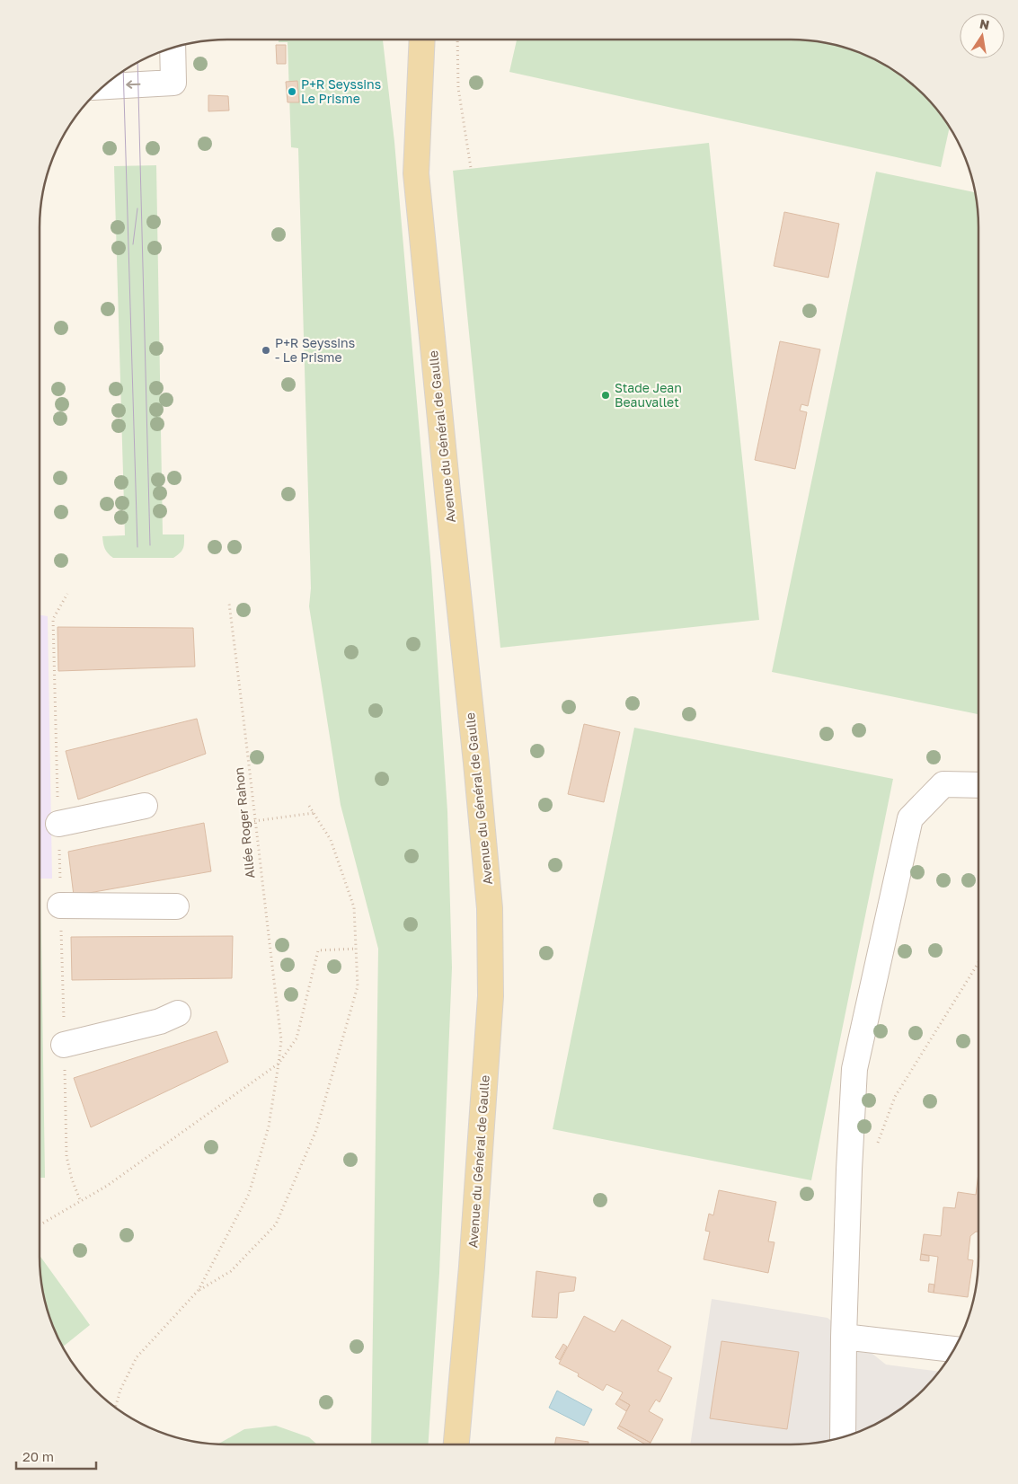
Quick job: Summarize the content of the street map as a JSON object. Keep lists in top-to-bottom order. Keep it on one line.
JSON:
{"streets":{"main road":["Avenue du Général de Gaulle"],"path":["Allée Roger Rahon"]},"places":["P+R Seyssins Le Prisme","P+R Seyssins - Le Prisme","Stade Jean Beauvallet"],"scale_bar":"20 m","north":"top"}
